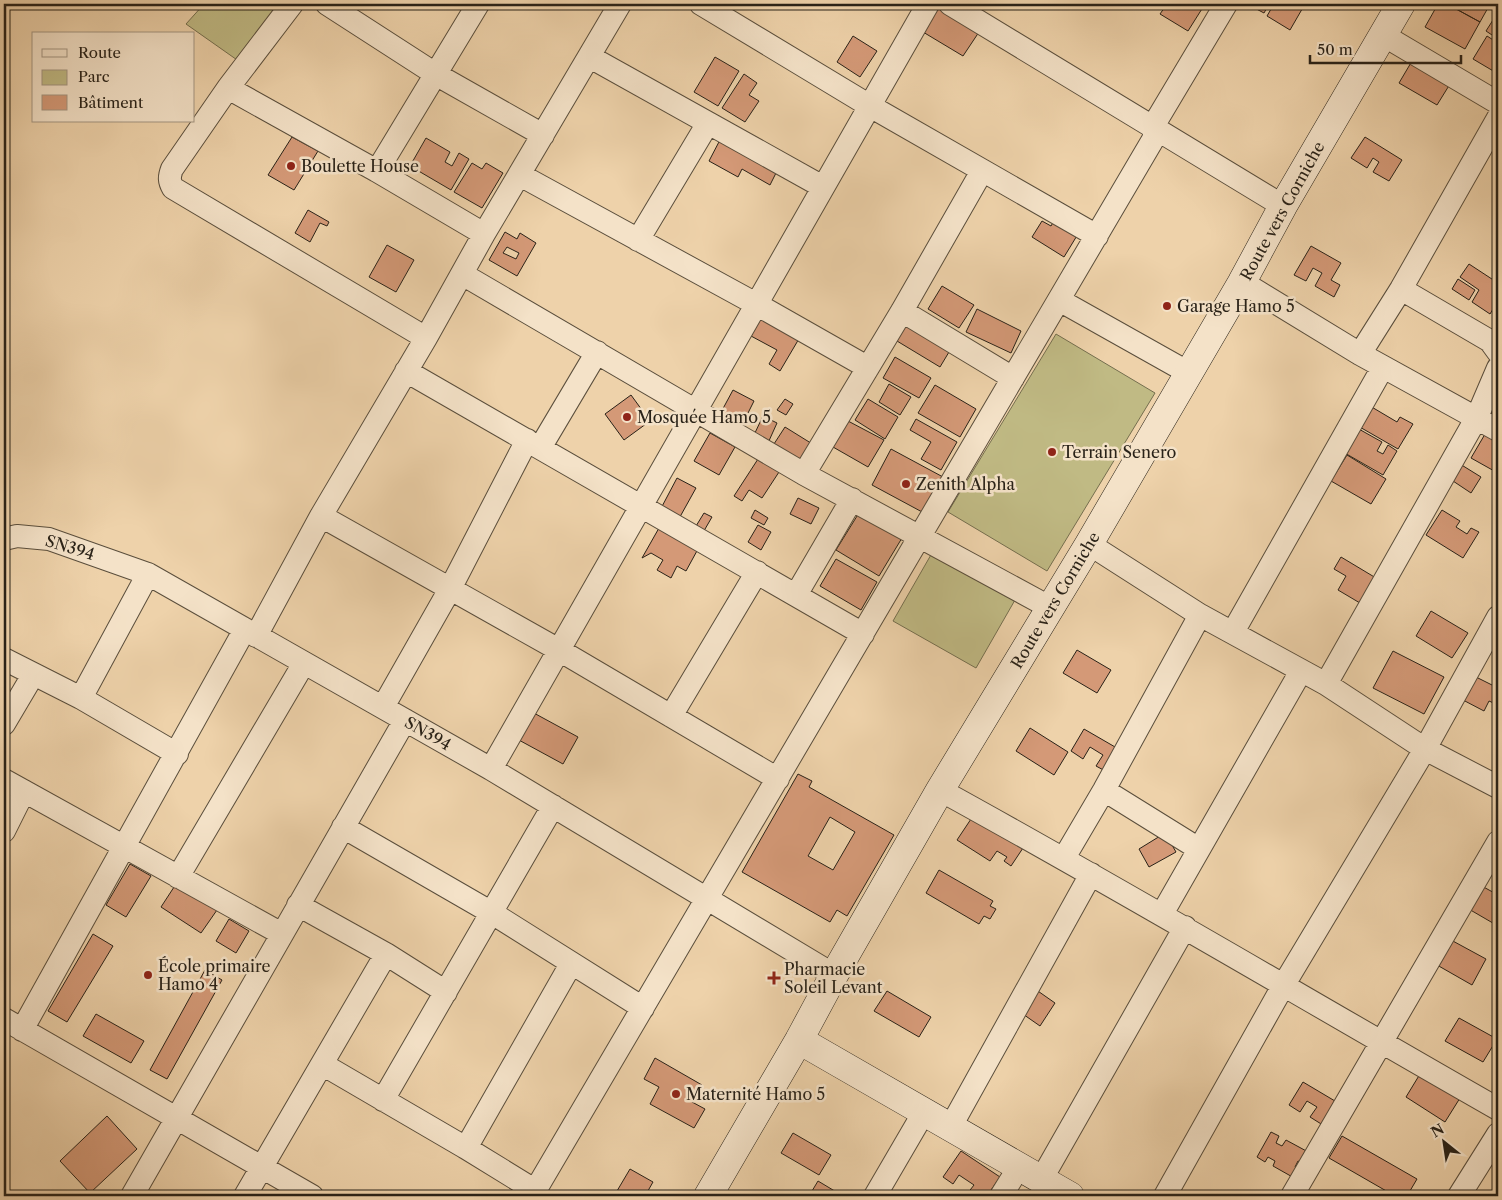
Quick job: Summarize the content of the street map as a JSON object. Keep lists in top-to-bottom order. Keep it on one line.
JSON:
{"streets":{"main road":["Route vers Corniche"],"street":["SN394"]},"crossings":[["Route vers Corniche","SN394"]],"places":{"other":["Boulette House","Garage Hamo 5","Mosquée Hamo 5","Terrain Senero","Zenith Alpha","École primaire Hamo 4","Maternité Hamo 5"],"health":["Pharmacie Soleil Levant"]},"legend":["Route","Parc","Bâtiment"],"scale_bar":"50 m","north":"top left"}
